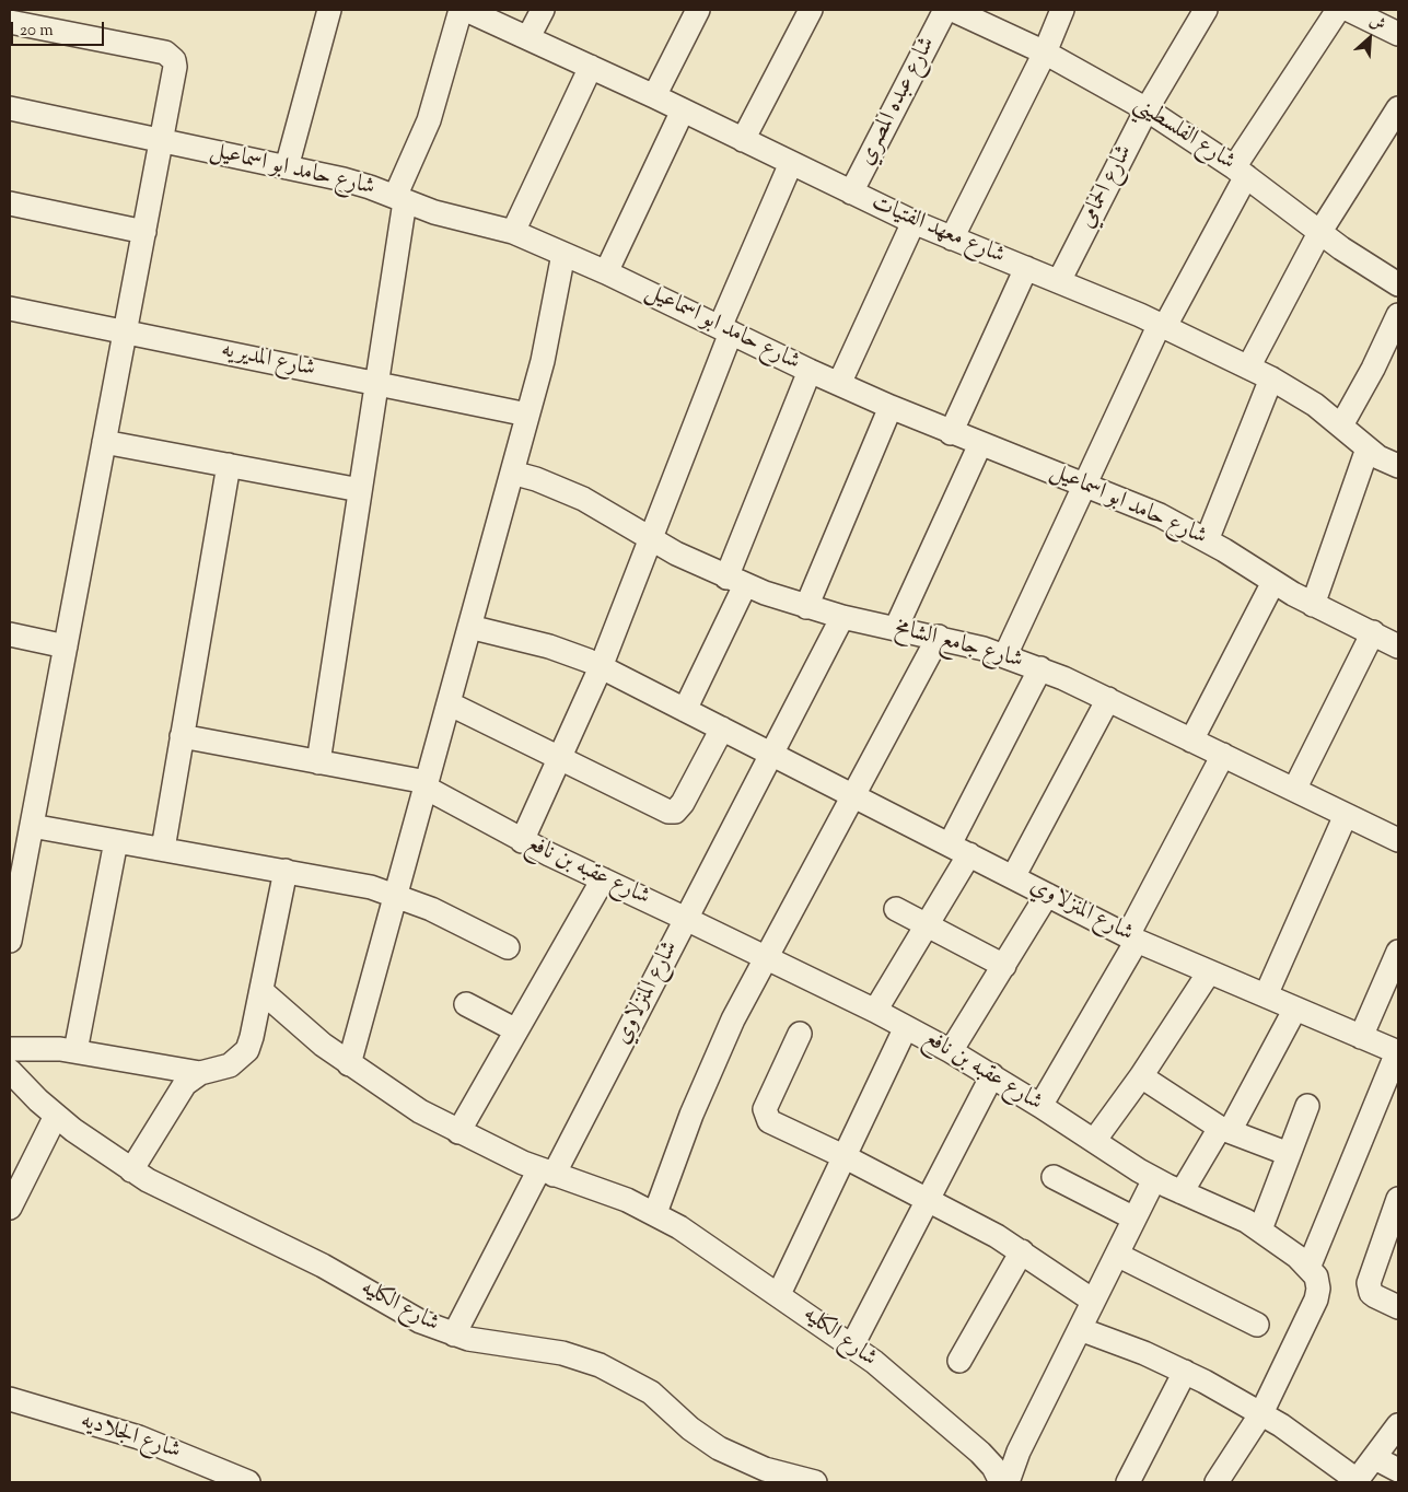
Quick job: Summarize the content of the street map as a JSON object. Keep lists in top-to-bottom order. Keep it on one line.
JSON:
{"streets":{"street":["شارع عبده المصري","شارع الفلسطيني","شارع حامد ابو اسماعيل","شارع الحمامي","شارع معهد الفتيات","شارع المديريه","شارع جامع الشامخ","شارع عقبه بن نافع","شارع المنزلاوي","شارع الكليه","شارع الجلاديه"]},"crossings":[["شارع عبده المصري","شارع معهد الفتيات"],["شارع الفلسطيني","شارع الحمامي"],["شارع الحمامي","شارع معهد الفتيات"],["شارع جامع الشامخ","شارع المنزلاوي"],["شارع عقبه بن نافع","شارع المنزلاوي"],["شارع المنزلاوي","شارع الكليه"]],"scale_bar":"20 m","north":"top right"}
